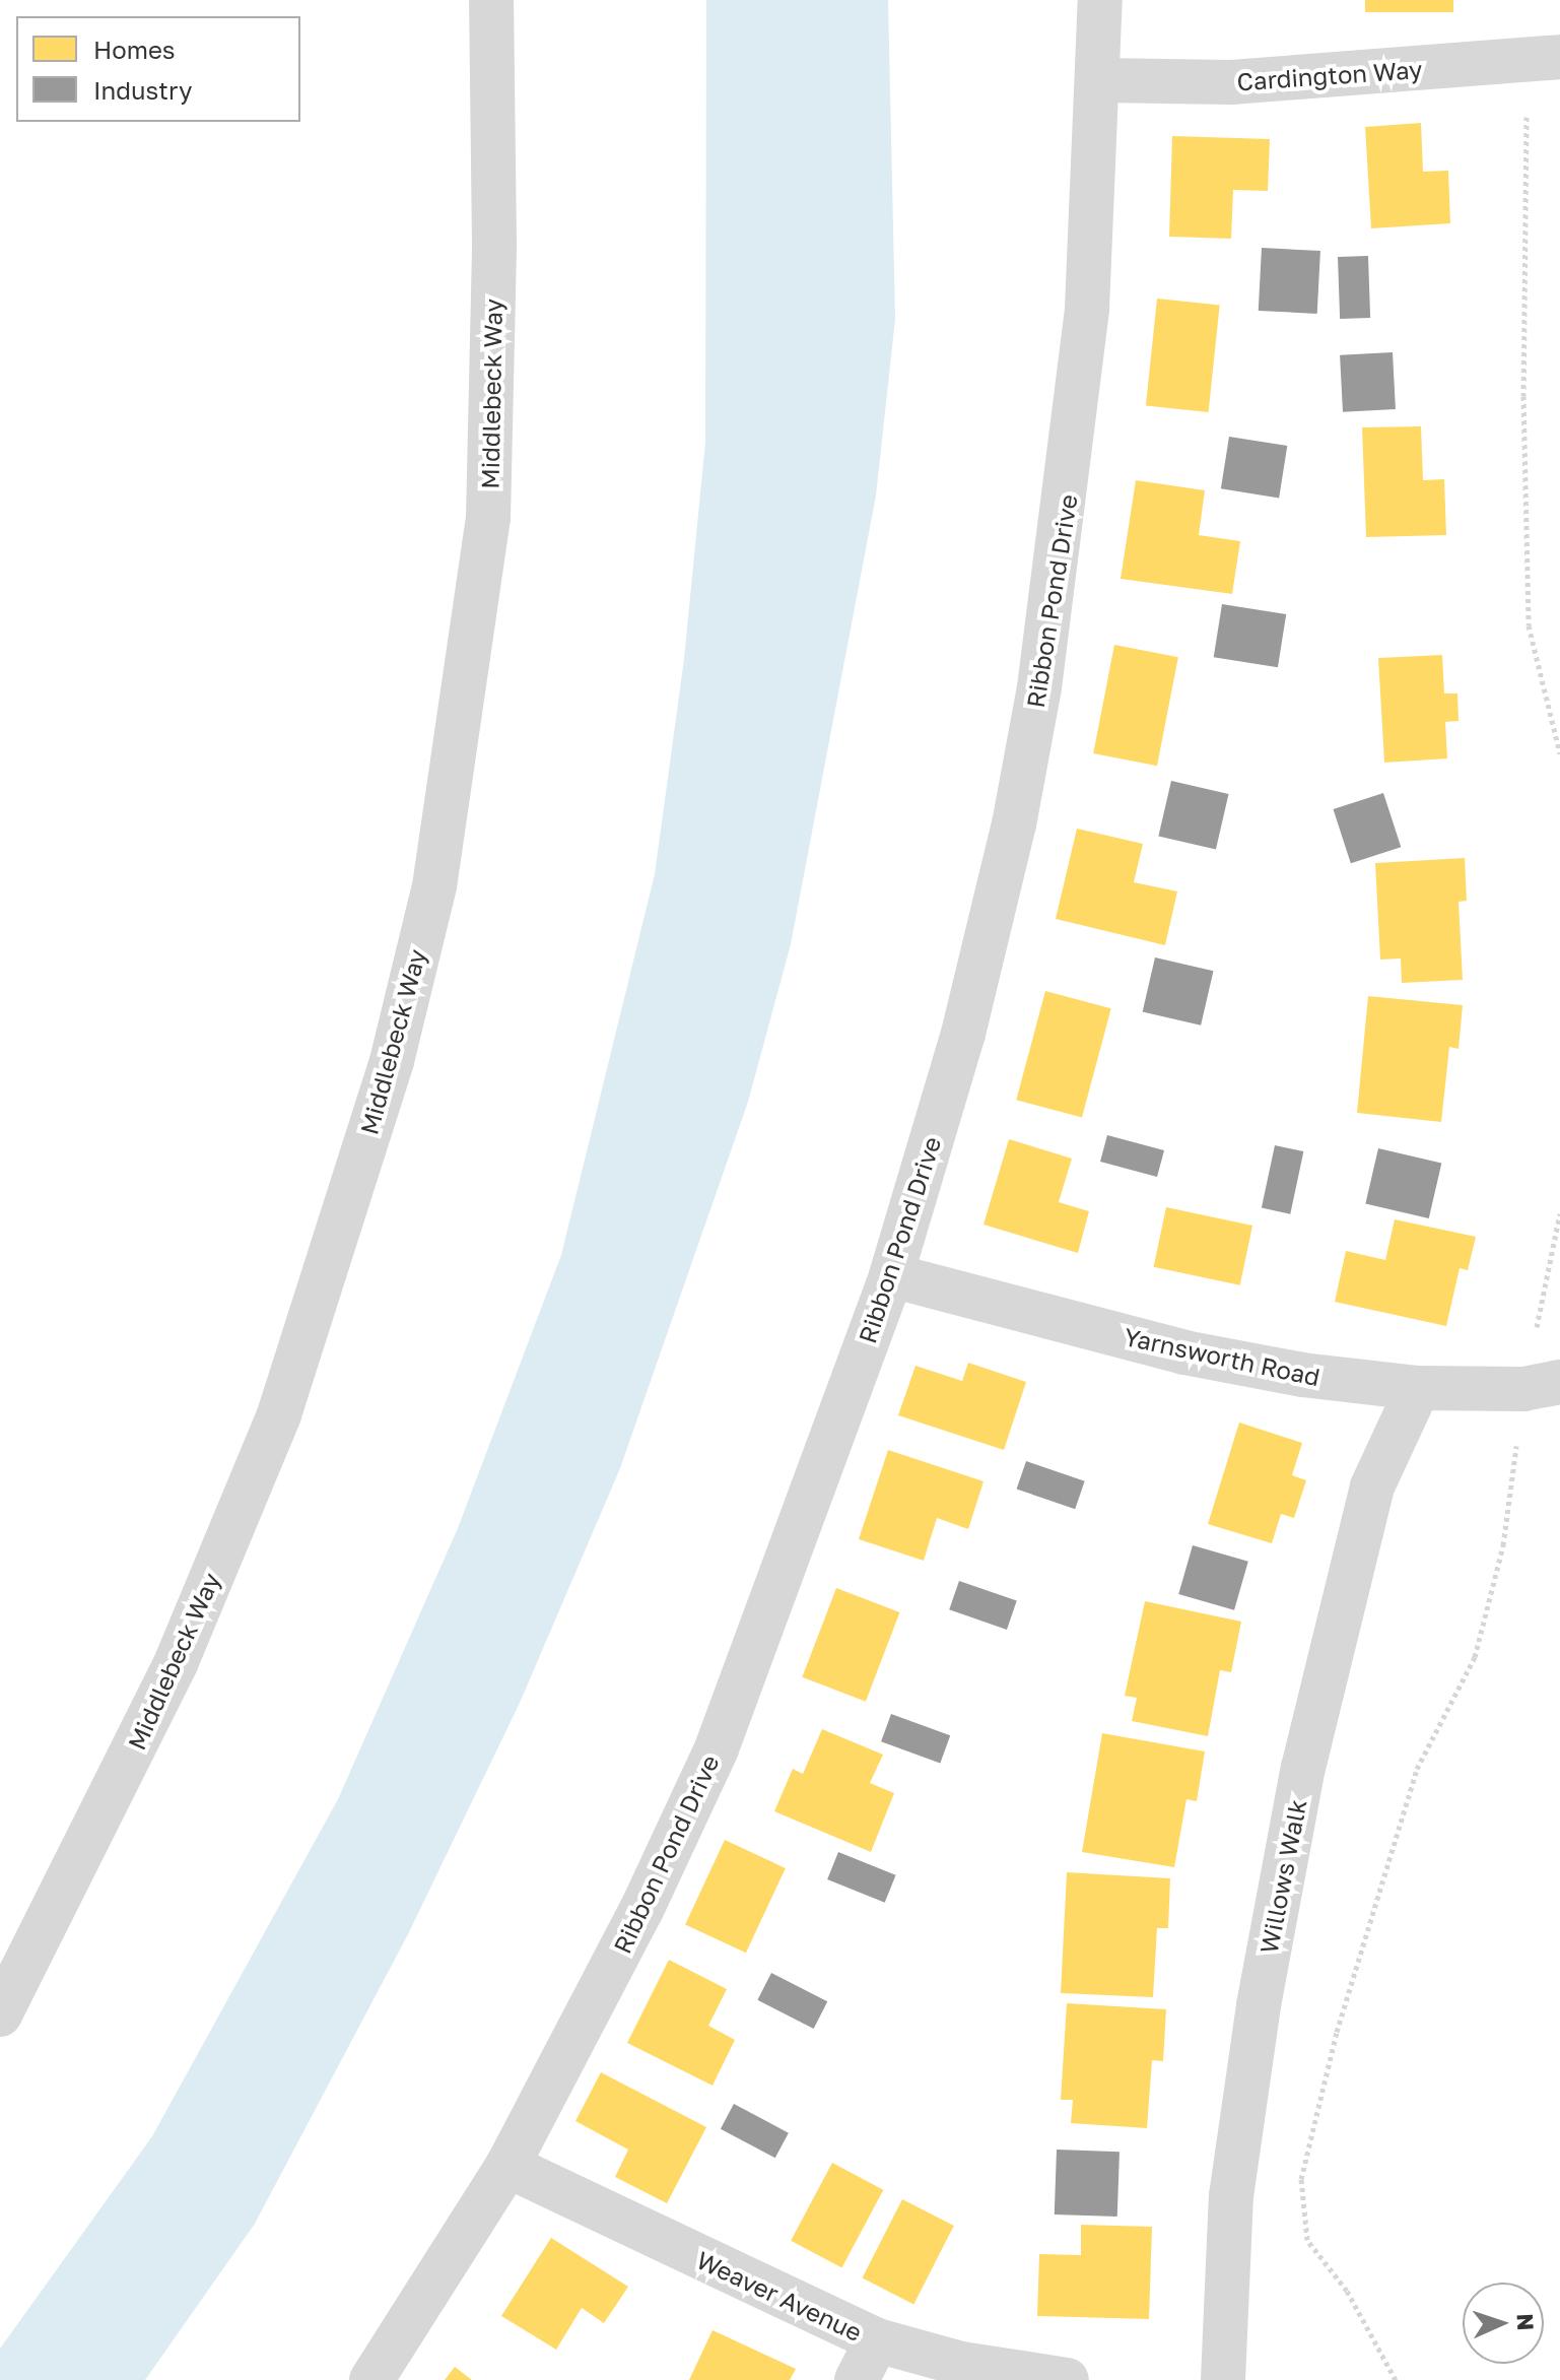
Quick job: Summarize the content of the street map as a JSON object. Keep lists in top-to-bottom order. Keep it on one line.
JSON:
{"streets":{"street":["Cardington Way","Middlebeck Way","Ribbon Pond Drive","Yarnsworth Road","Willows Walk","Weaver Avenue"]},"crossings":[["Cardington Way","Ribbon Pond Drive"],["Ribbon Pond Drive","Yarnsworth Road"],["Ribbon Pond Drive","Weaver Avenue"],["Yarnsworth Road","Willows Walk"]],"legend":["Homes","Industry"],"north":"right"}
